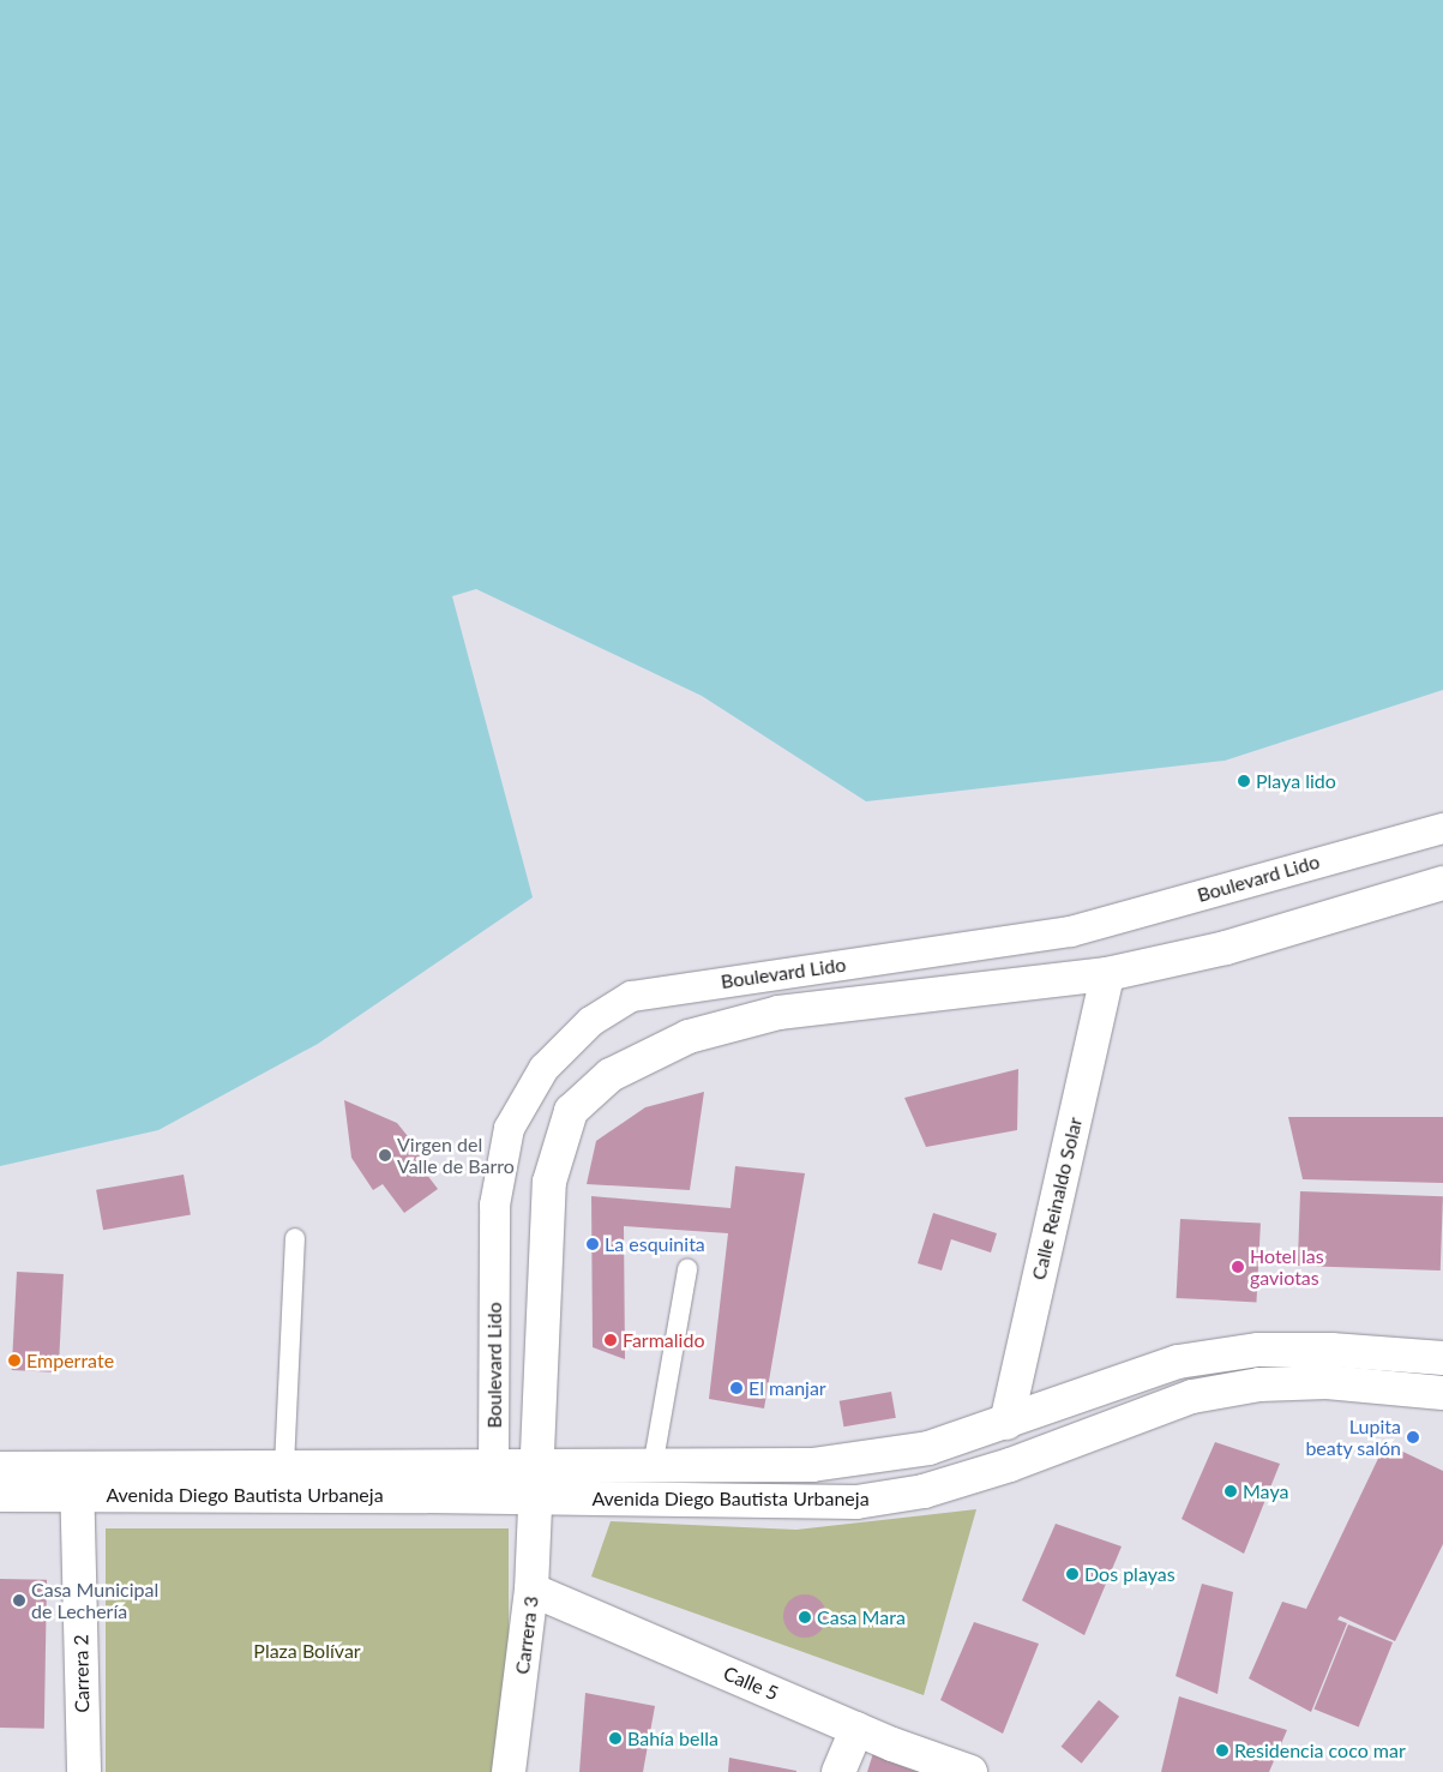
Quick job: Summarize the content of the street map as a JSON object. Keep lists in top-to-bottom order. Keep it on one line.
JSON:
{"streets":{"street":["Boulevard Lido","Calle Reinaldo Solar","Avenida Diego Bautista Urbaneja","Carrera 3","Carrera 2","Calle 5"]},"crossings":[["Boulevard Lido","Calle Reinaldo Solar"],["Boulevard Lido","Avenida Diego Bautista Urbaneja"],["Boulevard Lido","Carrera 3"],["Calle Reinaldo Solar","Avenida Diego Bautista Urbaneja"],["Avenida Diego Bautista Urbaneja","Carrera 3"],["Avenida Diego Bautista Urbaneja","Carrera 2"],["Carrera 3","Calle 5"]],"parks":["Plaza Bolívar"],"places":["Playa lido","Virgen del Valle de Barro","La esquinita","Hotel las gaviotas","Farmalido","Emperrate","El manjar","Lupita beaty salón","Maya","Dos playas","Casa Municipal de Lechería","Casa Mara","Bahía bella","Residencia coco mar"]}
